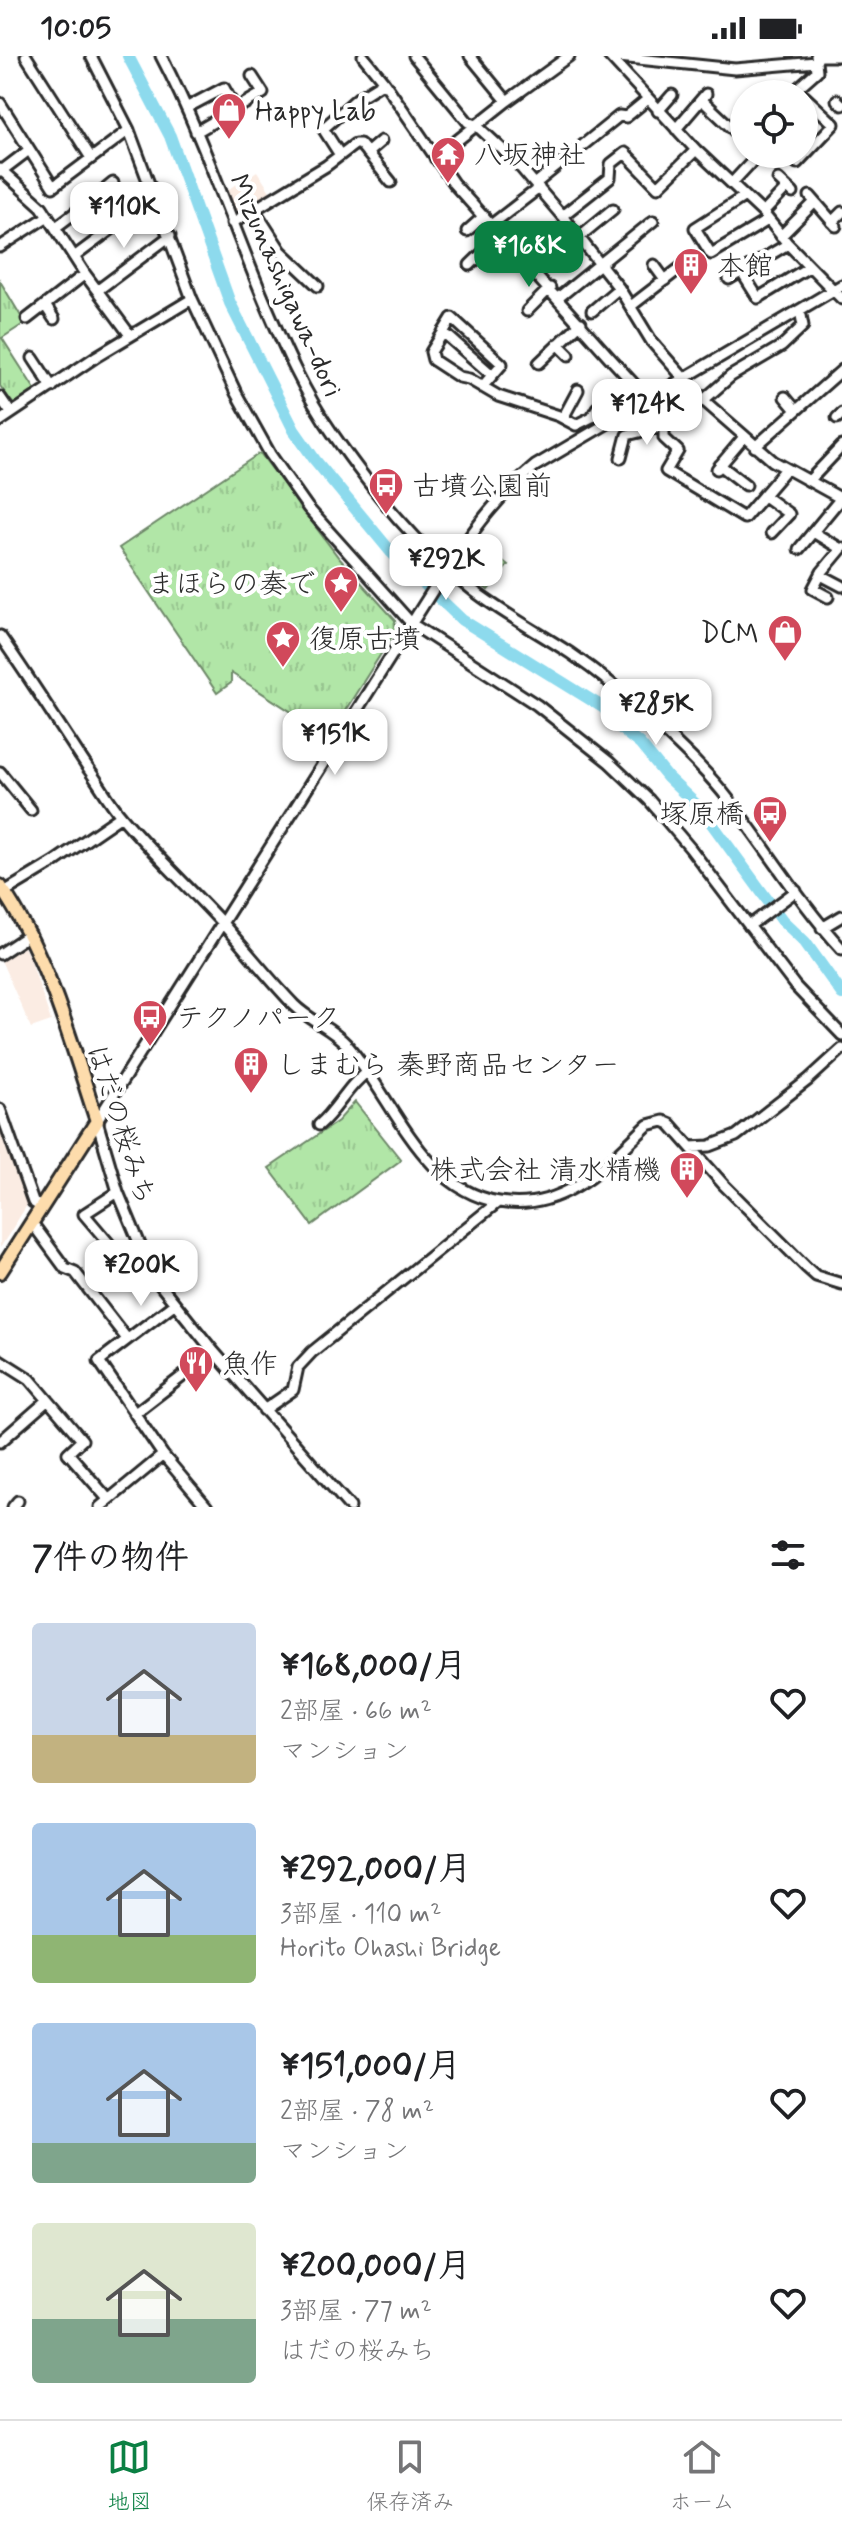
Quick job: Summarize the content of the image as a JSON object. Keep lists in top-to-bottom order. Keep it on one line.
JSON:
{"streets":{"main road":["はだの桜みち"],"street":["Mizunashigawa-dori"]},"places":{"shop":["Happy Lab","DCM"],"temple":["八坂神社"],"building":["本館","しまむら 秦野商品センター","株式会社 清水精機"],"bus stop":["古墳公園前","塚原橋","テクノパーク"],"place":["まほらの奏で","復原古墳"],"restaurant":["魚作"]},"page":{"status":"10:05","price":["¥110K","¥168K","¥124K","¥292K","¥285K","¥151K","¥200K"],"heading":"7件の物件","list":[{"name":"¥168,000/月","note":"2部屋 · 66 m² · マンション"},{"name":"¥292,000/月","note":"3部屋 · 110 m² · Horito Ohashi Bridge"},{"name":"¥151,000/月","note":"2部屋 · 78 m² · マンション"},{"name":"¥200,000/月","note":"3部屋 · 77 m² · はだの桜みち"}],"tabs":["地図","保存済み","ホーム"]}}
